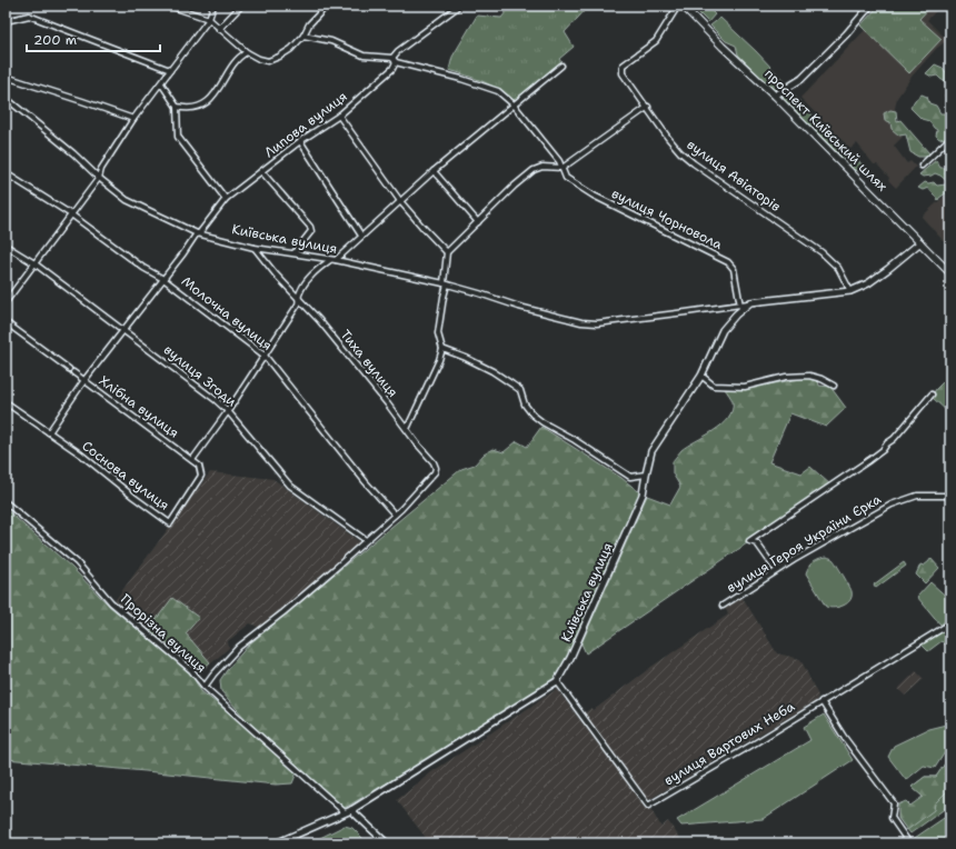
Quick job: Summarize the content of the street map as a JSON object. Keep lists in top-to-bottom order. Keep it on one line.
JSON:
{"streets":{"main road":["проспект Київський шлях"],"street":["Липова вулиця","вулиця Авіаторів","вулиця Чорновола","Київська вулиця","Молочна вулиця","Тиха вулиця","вулиця Згоди","Хлібна вулиця","Соснова вулиця","вулиця Героя України Єрка","Прорізна вулиця","вулиця Вартових Неба"]},"crossings":[["Липова вулиця","вулиця Чорновола"],["Липова вулиця","Київська вулиця"],["Липова вулиця","Молочна вулиця"],["Липова вулиця","вулиця Згоди"],["Липова вулиця","Хлібна вулиця"],["Липова вулиця","Соснова вулиця"],["проспект Київський шлях","Київська вулиця"],["вулиця Авіаторів","Київська вулиця"],["вулиця Чорновола","Київська вулиця"],["Київська вулиця","Тиха вулиця"],["Київська вулиця","вулиця Вартових Неба"],["Молочна вулиця","Тиха вулиця"],["Молочна вулиця","Прорізна вулиця"],["Тиха вулиця","Прорізна вулиця"],["вулиця Згоди","Прорізна вулиця"],["Хлібна вулиця","Соснова вулиця"]],"scale_bar":"200 m"}
